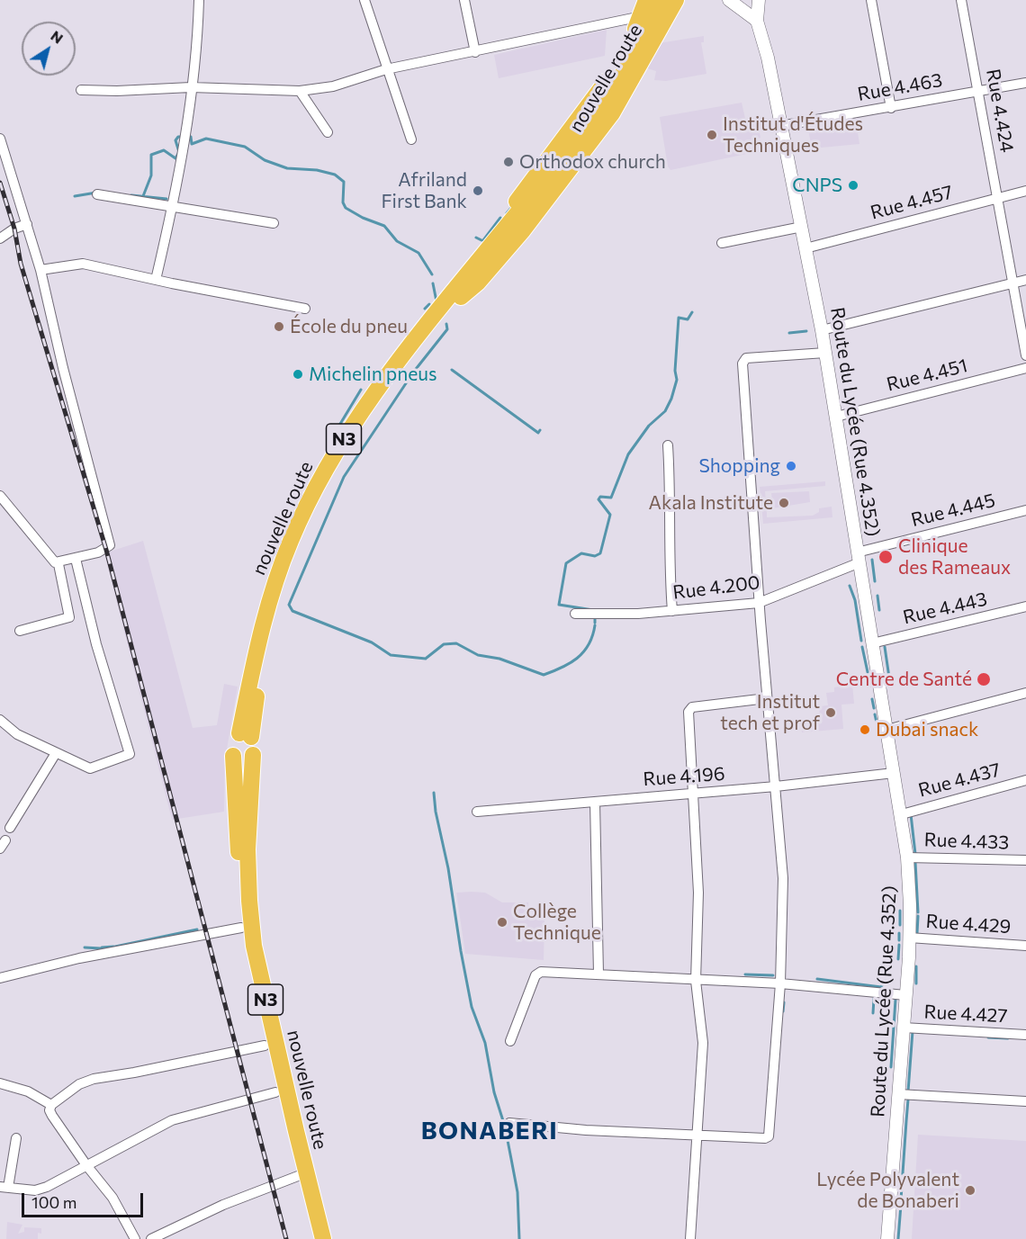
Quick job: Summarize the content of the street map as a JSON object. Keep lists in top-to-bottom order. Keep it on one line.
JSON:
{"streets":{"highway":["nouvelle route","N3"],"main road":["Route du Lycée (Rue 4.352)"],"street":["Rue 4.463","Rue 4.424","Rue 4.457","Rue 4.451","Rue 4.445","Rue 4.200","Rue 4.443","Rue 4.196","Rue 4.437","Rue 4.433","Rue 4.429","Rue 4.427"]},"crossings":[["Rue 4.463","Rue 4.424"],["Rue 4.463","Route du Lycée (Rue 4.352)"],["Rue 4.424","Rue 4.457"],["Rue 4.457","Route du Lycée (Rue 4.352)"],["Rue 4.451","Route du Lycée (Rue 4.352)"],["Route du Lycée (Rue 4.352)","Rue 4.445"],["Route du Lycée (Rue 4.352)","Rue 4.200"],["Route du Lycée (Rue 4.352)","Rue 4.443"],["Route du Lycée (Rue 4.352)","Rue 4.196"],["Route du Lycée (Rue 4.352)","Rue 4.437"],["Route du Lycée (Rue 4.352)","Rue 4.433"],["Route du Lycée (Rue 4.352)","Rue 4.429"],["Route du Lycée (Rue 4.352)","Rue 4.427"],["Rue 4.445","Rue 4.200"]],"districts":["BONABERI"],"places":["Institut d'Études Techniques","Orthodox church","CNPS","Afriland First Bank","École du pneu","Michelin pneus","Shopping","Akala Institute","Clinique des Rameaux","Centre de Santé","Institut tech et prof","Dubai snack","Collège Technique","Lycée Polyvalent de Bonaberi"],"scale_bar":"100 m","north":"top right"}
